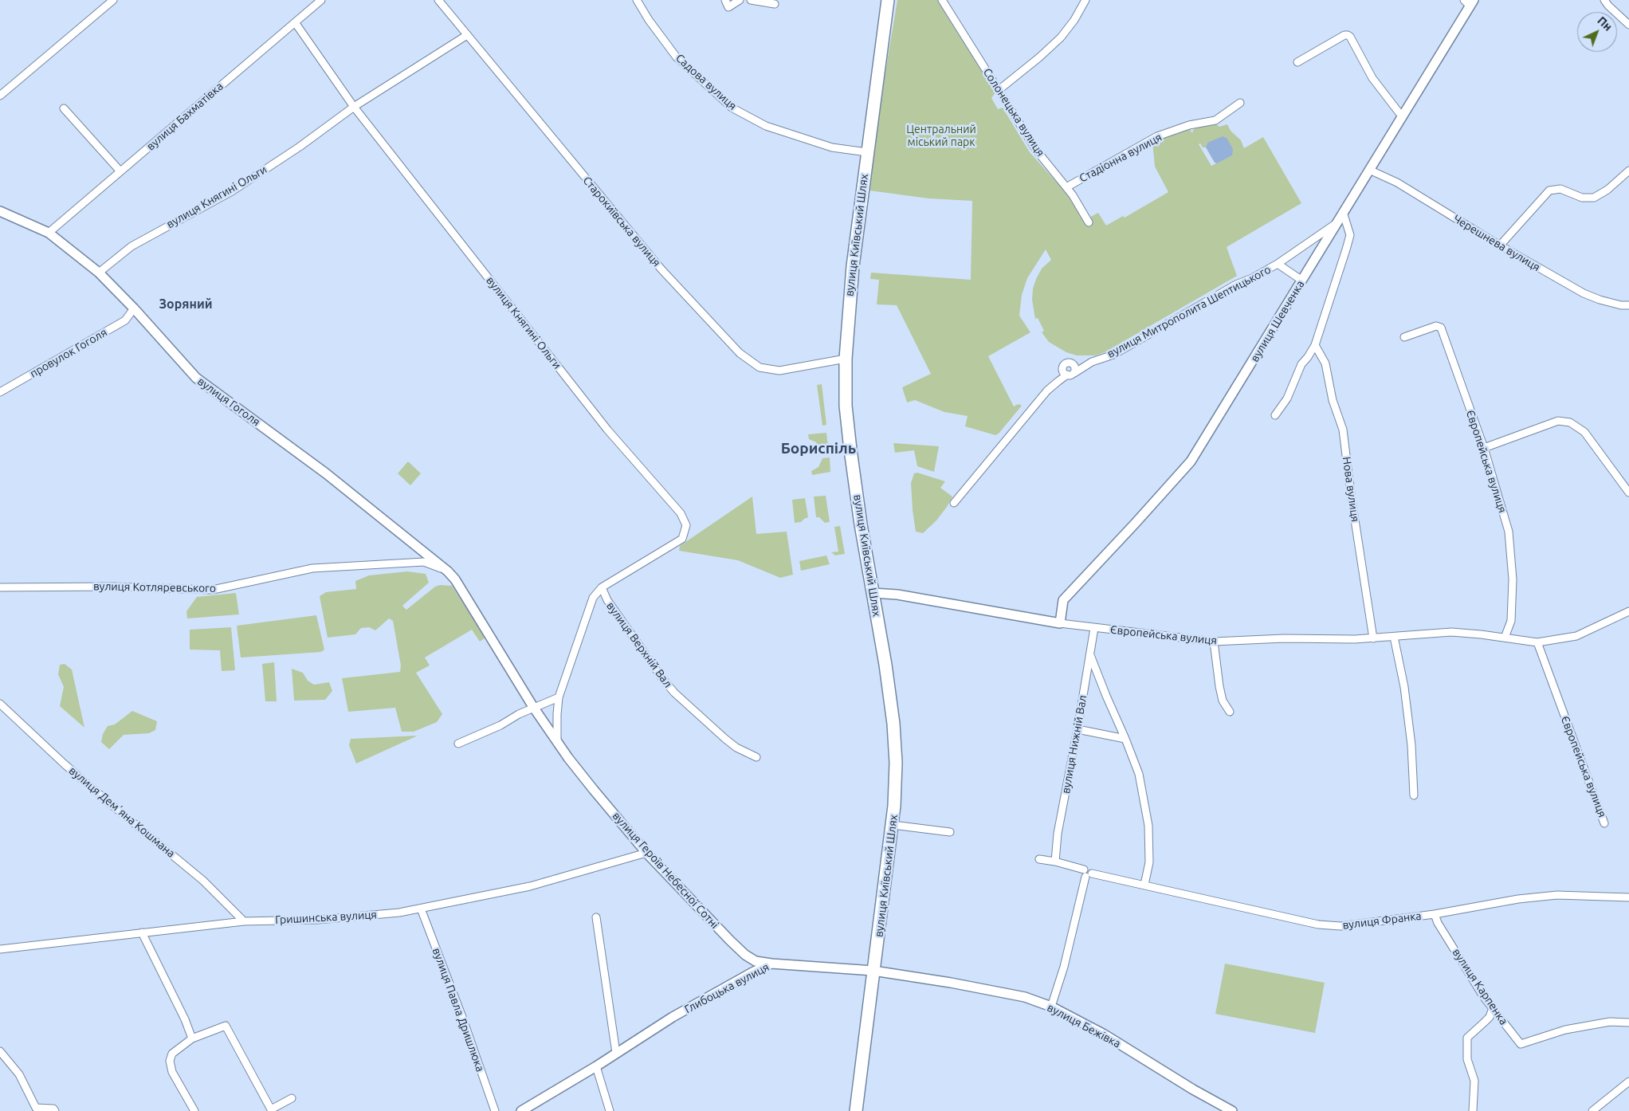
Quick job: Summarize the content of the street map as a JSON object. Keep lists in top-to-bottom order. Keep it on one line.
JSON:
{"streets":{"highway":["вулиця Київський Шлях"],"street":["Садова вулиця","Солонецька вулиця","вулиця Бахматівка","Стадіонна вулиця","вулиця Княгині Ольги","Старокиївська вулиця","Черешнева вулиця","вулиця Митрополита Шептицького","вулиця Шевченка","провулок Гоголя","вулиця Гоголя","Європейська вулиця","Нова вулиця","вулиця Котляревського","вулиця Верхній Вал","вулиця Нижній Вал","вулиця Демʼяна Кошмана","вулиця Героїв Небесної Сотні","Гришинська вулиця","вулиця Франка","вулиця Карпенка","Глибоцька вулиця","вулиця Павла Дришлюка","вулиця Бежівка"]},"crossings":[["Садова вулиця","вулиця Київський Шлях"],["Солонецька вулиця","Стадіонна вулиця"],["вулиця Бахматівка","вулиця Гоголя"],["вулиця Княгині Ольги","Старокиївська вулиця"],["вулиця Княгині Ольги","вулиця Гоголя"],["вулиця Княгині Ольги","вулиця Верхній Вал"],["Старокиївська вулиця","вулиця Київський Шлях"],["вулиця Київський Шлях","Європейська вулиця"],["вулиця Київський Шлях","Глибоцька вулиця"],["вулиця Київський Шлях","вулиця Бежівка"],["Черешнева вулиця","вулиця Шевченка"],["вулиця Митрополита Шептицького","вулиця Шевченка"],["вулиця Шевченка","Європейська вулиця"],["провулок Гоголя","вулиця Гоголя"],["вулиця Гоголя","вулиця Котляревського"],["вулиця Гоголя","вулиця Героїв Небесної Сотні"],["Європейська вулиця","Нова вулиця"],["Європейська вулиця","вулиця Нижній Вал"],["вулиця Котляревського","вулиця Героїв Небесної Сотні"],["вулиця Нижній Вал","вулиця Франка"],["вулиця Демʼяна Кошмана","Гришинська вулиця"],["вулиця Героїв Небесної Сотні","Гришинська вулиця"],["вулиця Героїв Небесної Сотні","Глибоцька вулиця"],["Гришинська вулиця","вулиця Павла Дришлюка"],["вулиця Франка","вулиця Карпенка"],["Глибоцька вулиця","вулиця Бежівка"]],"districts":["Зоряний","Бориспіль"],"parks":["Центральний міський парк"],"north":"top right"}
